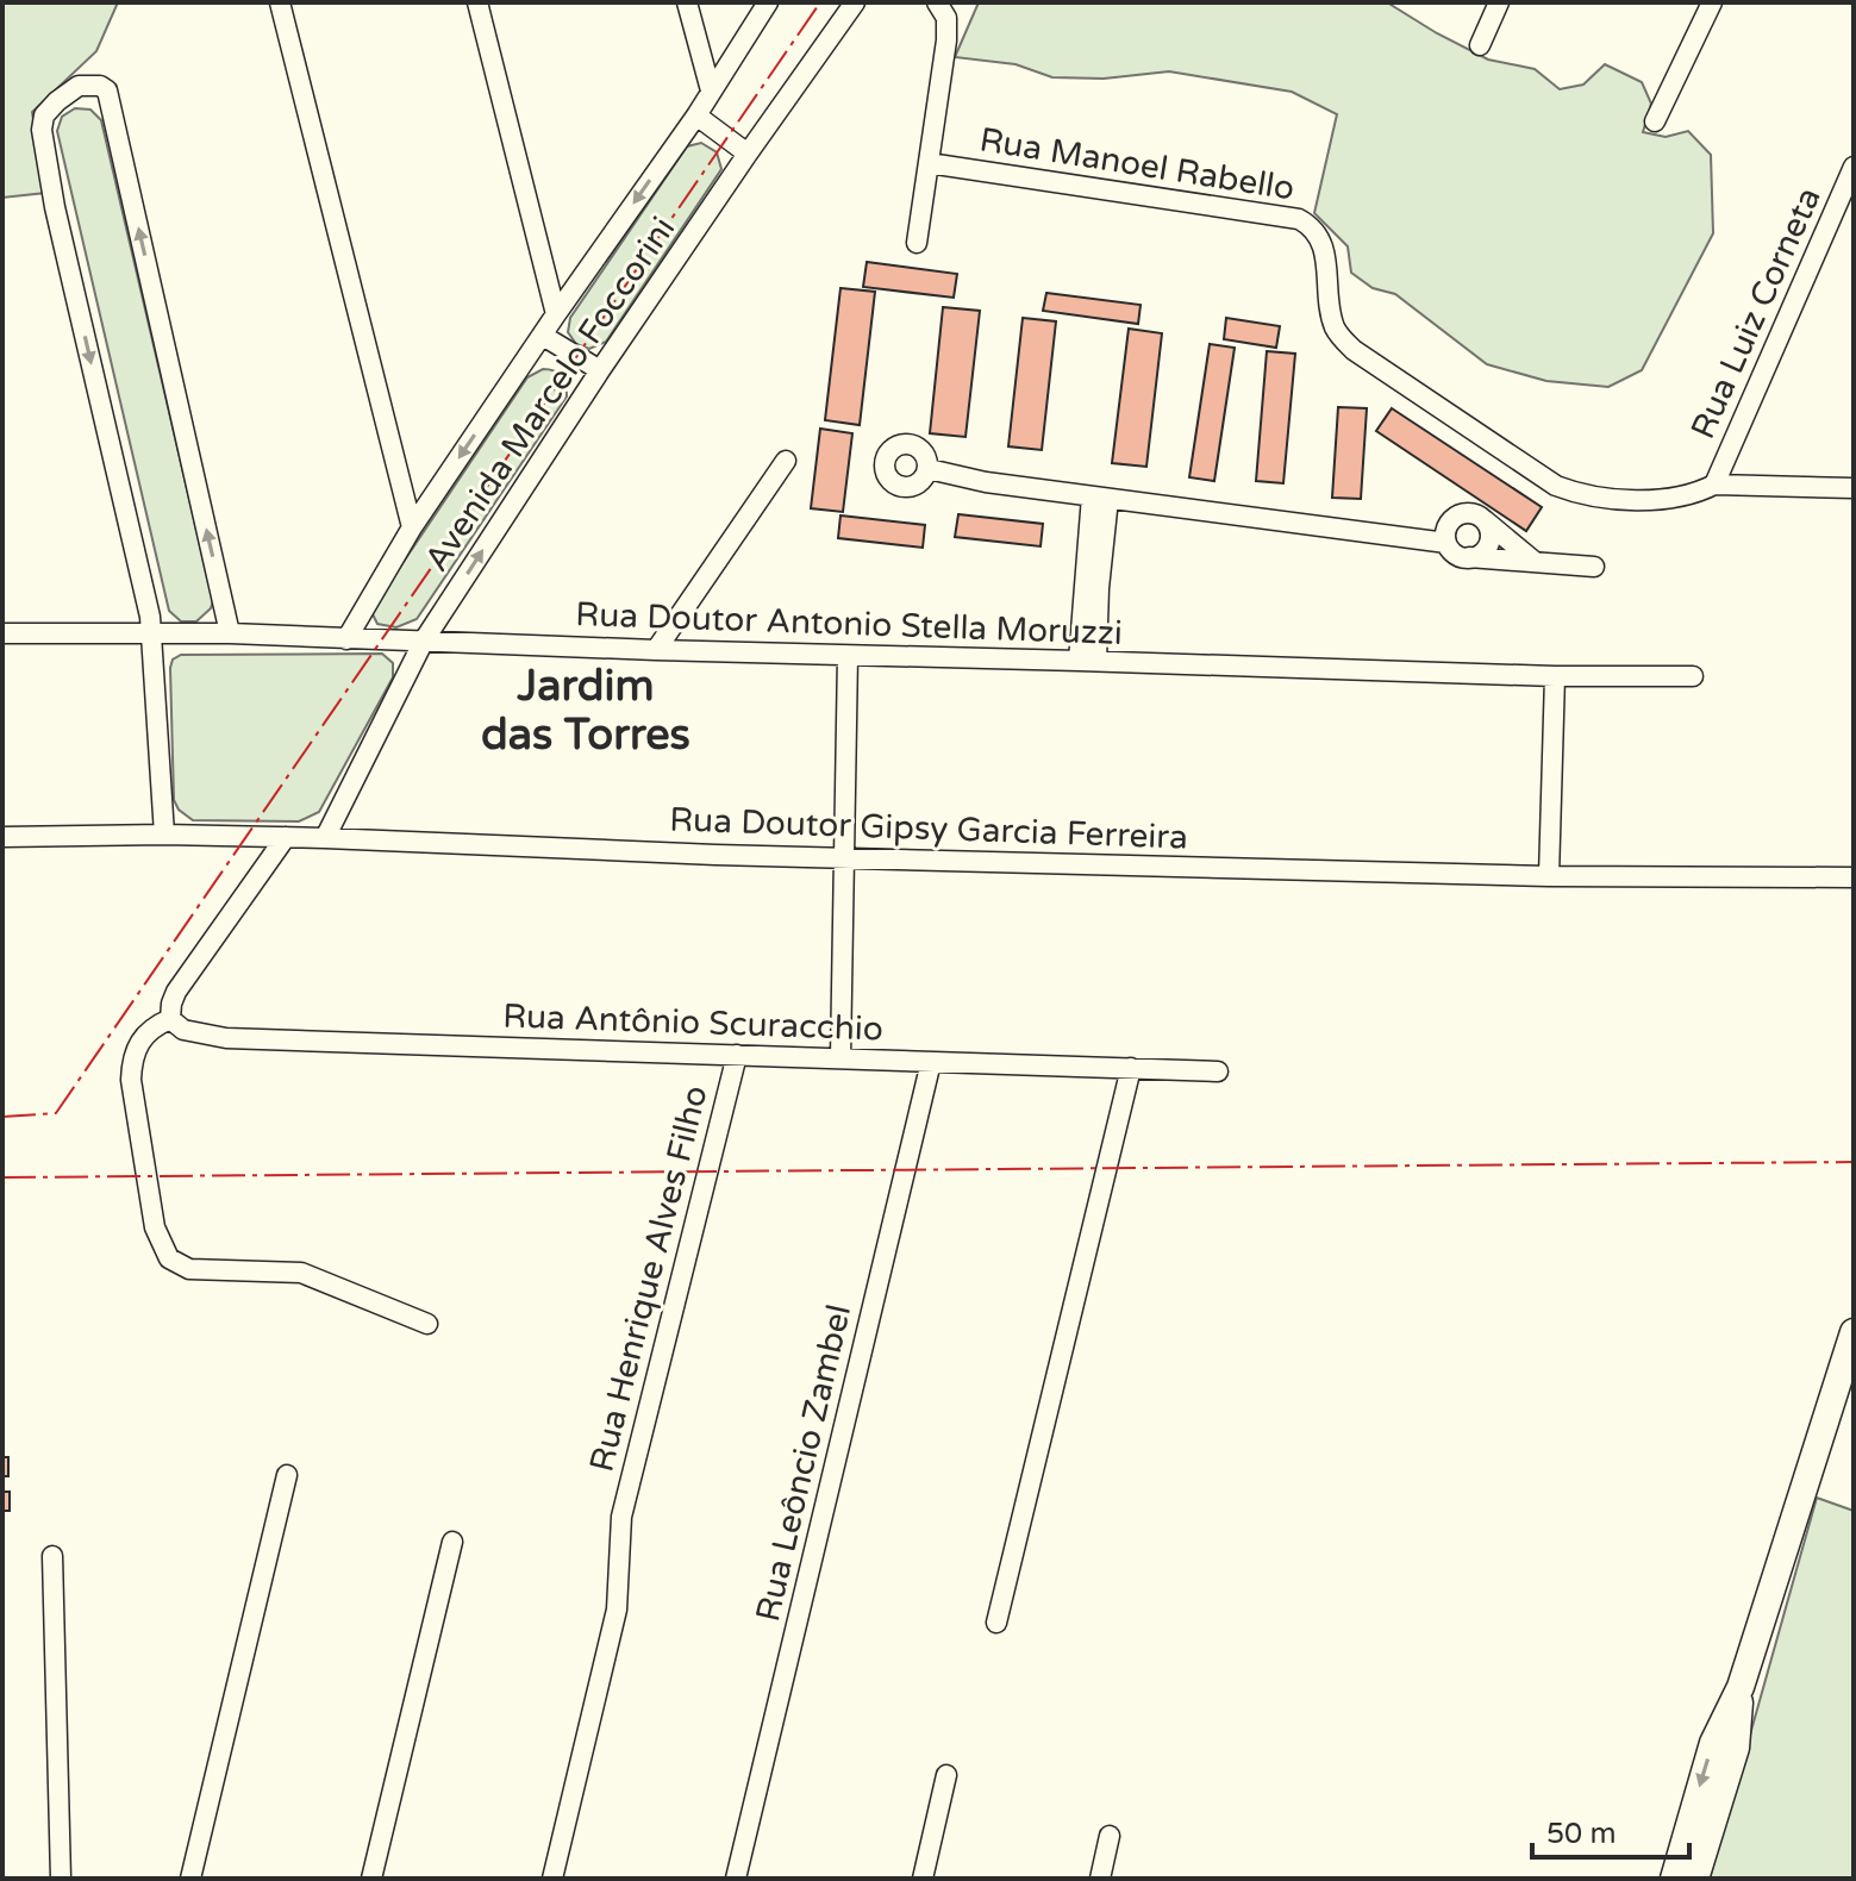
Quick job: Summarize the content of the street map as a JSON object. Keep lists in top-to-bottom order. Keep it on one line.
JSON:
{"streets":{"street":["Rua Manoel Rabello","Rua Luiz Corneta","Avenida Marcelo Foccorini","Rua Doutor Antonio Stella Moruzzi","Rua Doutor Gipsy Garcia Ferreira","Rua Antônio Scuracchio","Rua Henrique Alves Filho","Rua Leôncio Zambel"]},"crossings":[["Rua Manoel Rabello","Rua Luiz Corneta"],["Avenida Marcelo Foccorini","Rua Doutor Antonio Stella Moruzzi"],["Avenida Marcelo Foccorini","Rua Doutor Gipsy Garcia Ferreira"],["Rua Antônio Scuracchio","Rua Henrique Alves Filho"],["Rua Antônio Scuracchio","Rua Leôncio Zambel"]],"districts":["Jardim das Torres"],"scale_bar":"50 m"}
